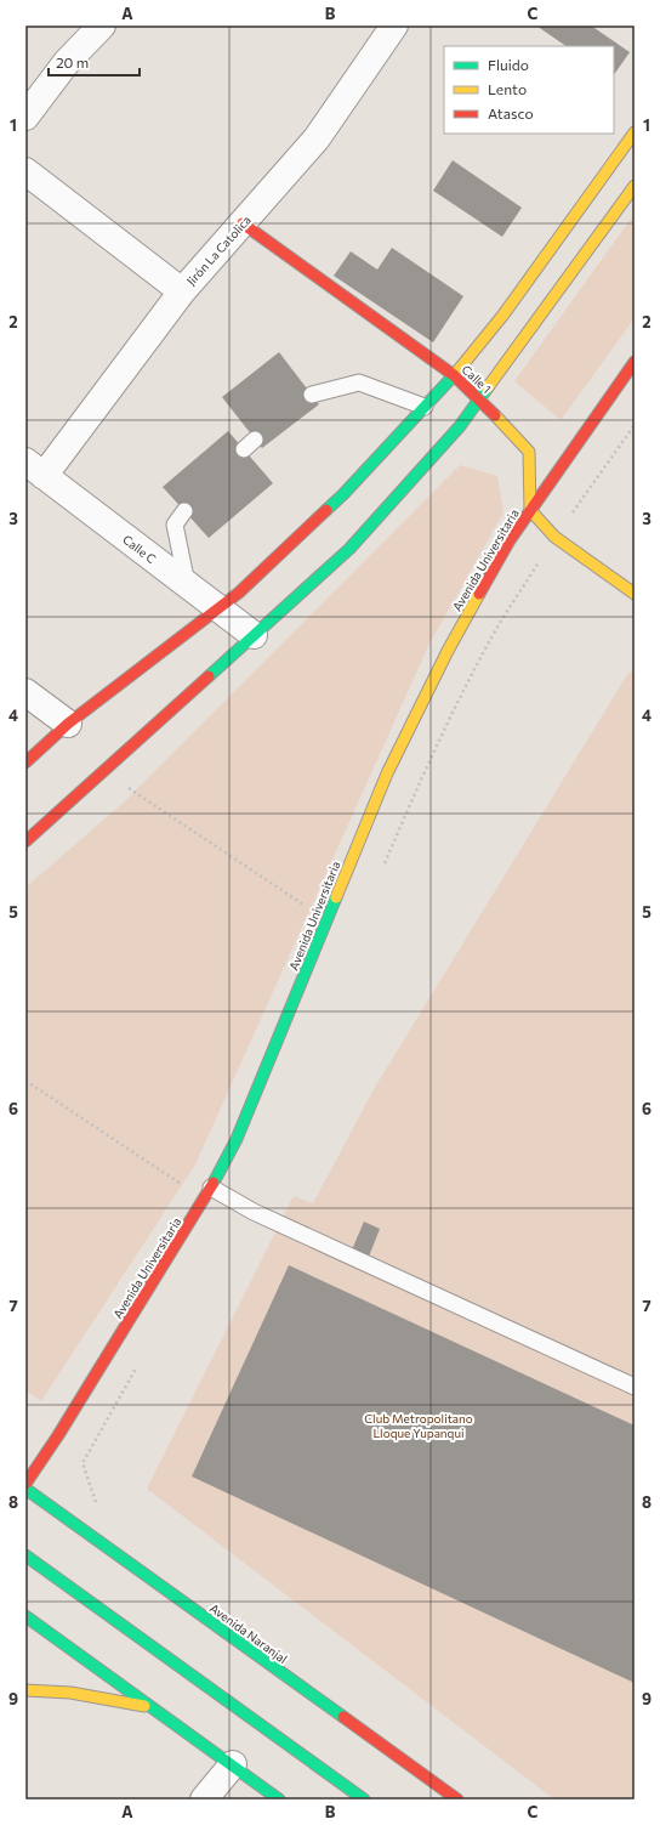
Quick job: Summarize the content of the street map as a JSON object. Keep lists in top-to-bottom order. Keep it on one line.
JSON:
{"streets":{"main road":["Calle 1","Avenida Universitaria","Avenida Naranjal"],"street":["Jirón La Catolica","Calle C"]},"crossings":[["Jirón La Catolica","Calle 1"],["Jirón La Catolica","Calle C"],["Calle 1","Avenida Universitaria"]],"parks":["Club Metropolitano Lloque Yupanqui"],"legend":["Fluido","Lento","Atasco"],"scale_bar":"20 m","grid":{"columns":["A","B","C"],"rows":["1","2","3","4","5","6","7","8","9"]}}
